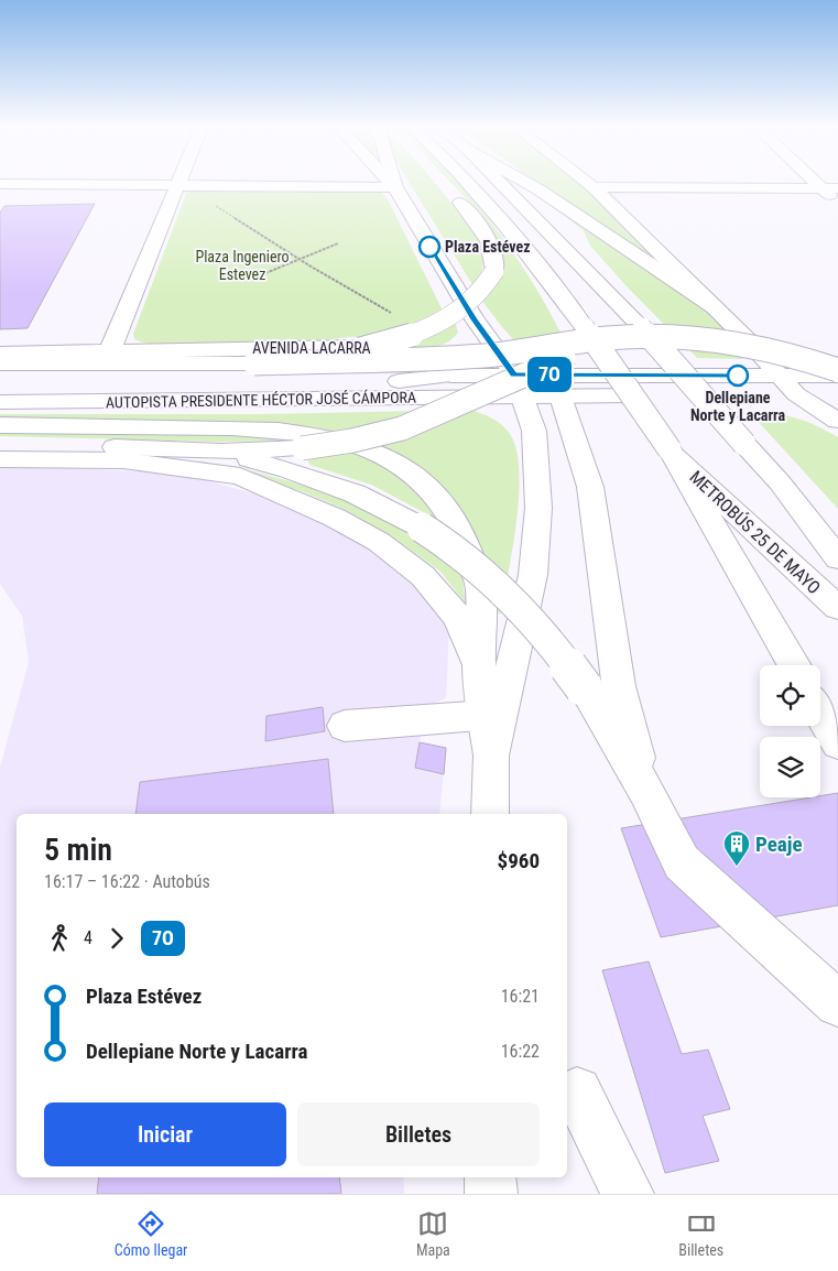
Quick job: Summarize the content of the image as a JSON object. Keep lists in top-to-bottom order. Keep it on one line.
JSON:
{"streets":{"main road":["AVENIDA LACARRA","AUTOPISTA PRESIDENTE HÉCTOR JOSÉ CÁMPORA","METROBÚS 25 DE MAYO"]},"crossings":[["AVENIDA LACARRA","AUTOPISTA PRESIDENTE HÉCTOR JOSÉ CÁMPORA"]],"parks":["Plaza Ingeniero Estevez"],"places":{"other":["Plaza Estévez","Dellepiane Norte y Lacarra"],"building":["Peaje"]},"lines":["bus line 7O"],"page":{"on_map":"7O","heading":["5 min","16:17 – 16:22 · Autobús","$960"],"legs":["4","7O"],"list":[{"name":"Plaza Estévez","value":"16:21"},{"name":"Dellepiane Norte y Lacarra","value":"16:22"}],"buttons":["Iniciar","Billetes"],"tabs":["Cómo llegar","Mapa","Billetes"]}}
